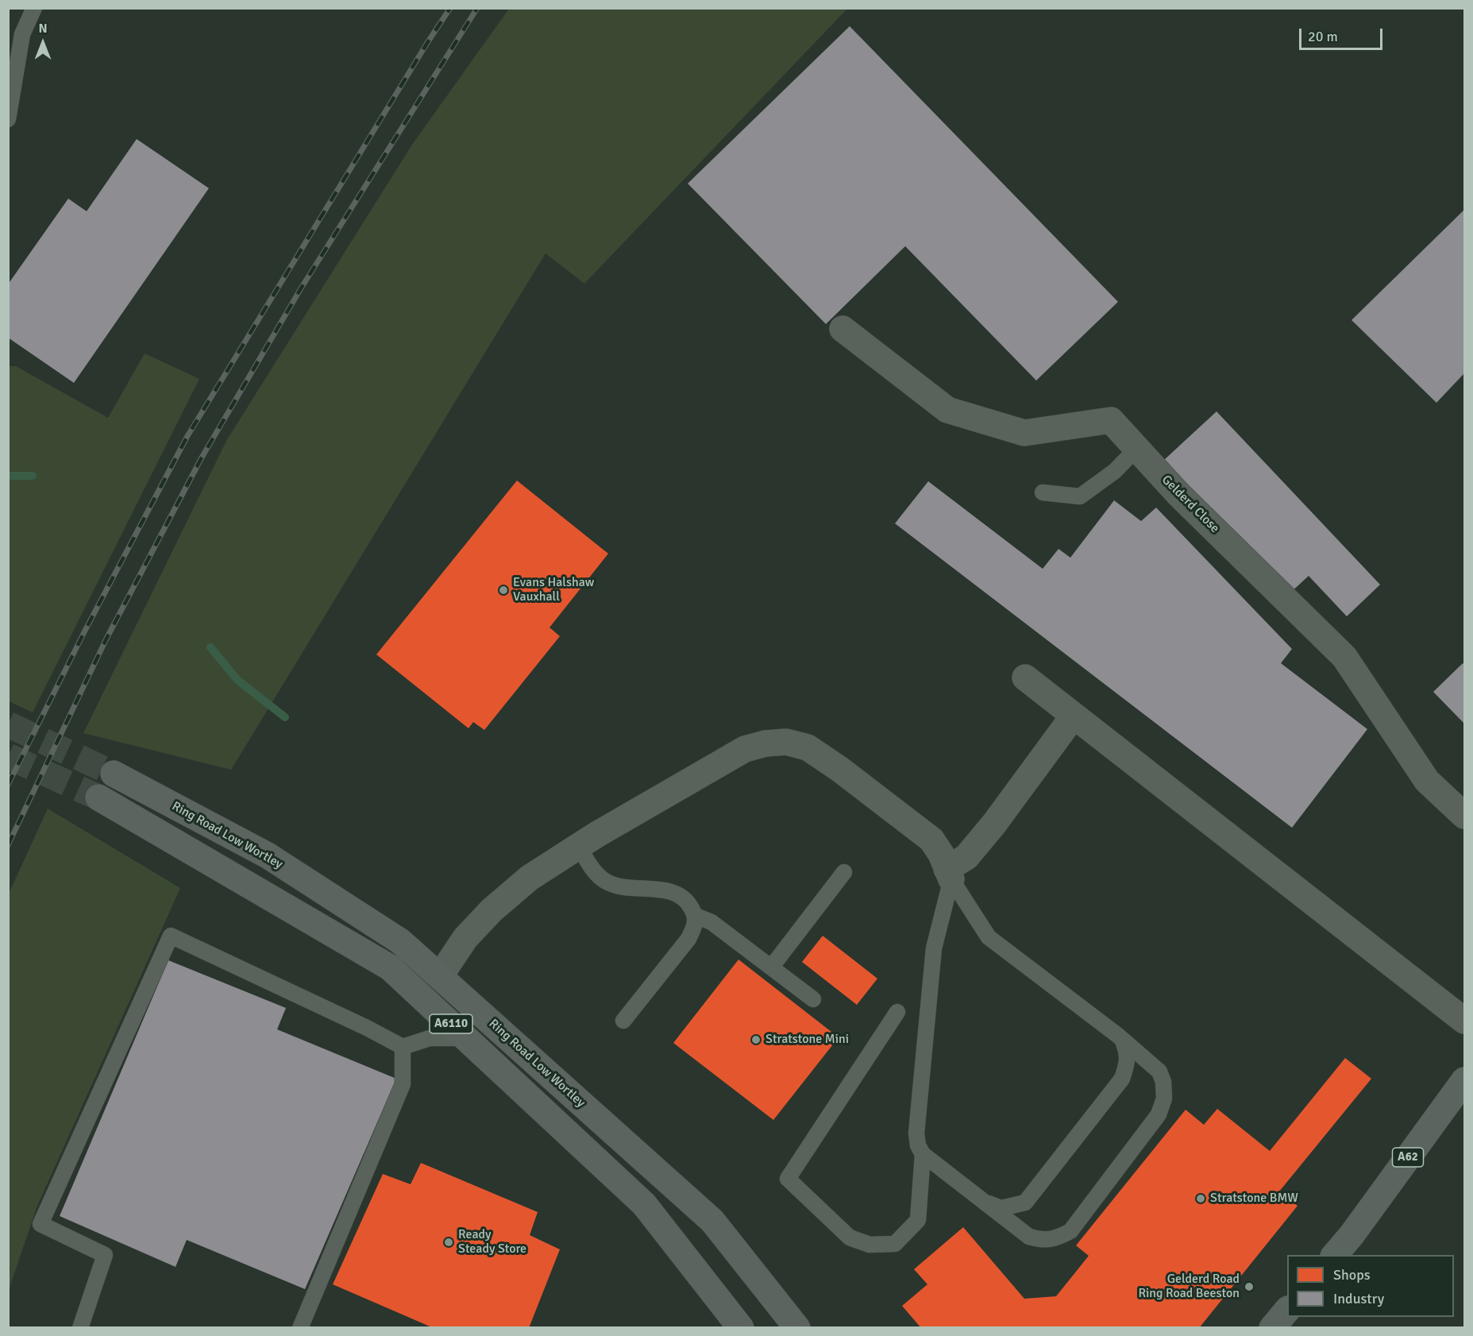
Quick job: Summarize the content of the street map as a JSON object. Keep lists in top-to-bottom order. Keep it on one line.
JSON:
{"streets":{"highway":["Ring Road Low Wortley","A6110"],"main road":["A62"],"street":["Gelderd Close"]},"places":["Evans Halshaw Vauxhall","Stratstone Mini","Stratstone BMW","Ready Steady Store","Gelderd Road Ring Road Beeston"],"legend":["Shops","Industry"],"scale_bar":"20 m","north":"top"}
